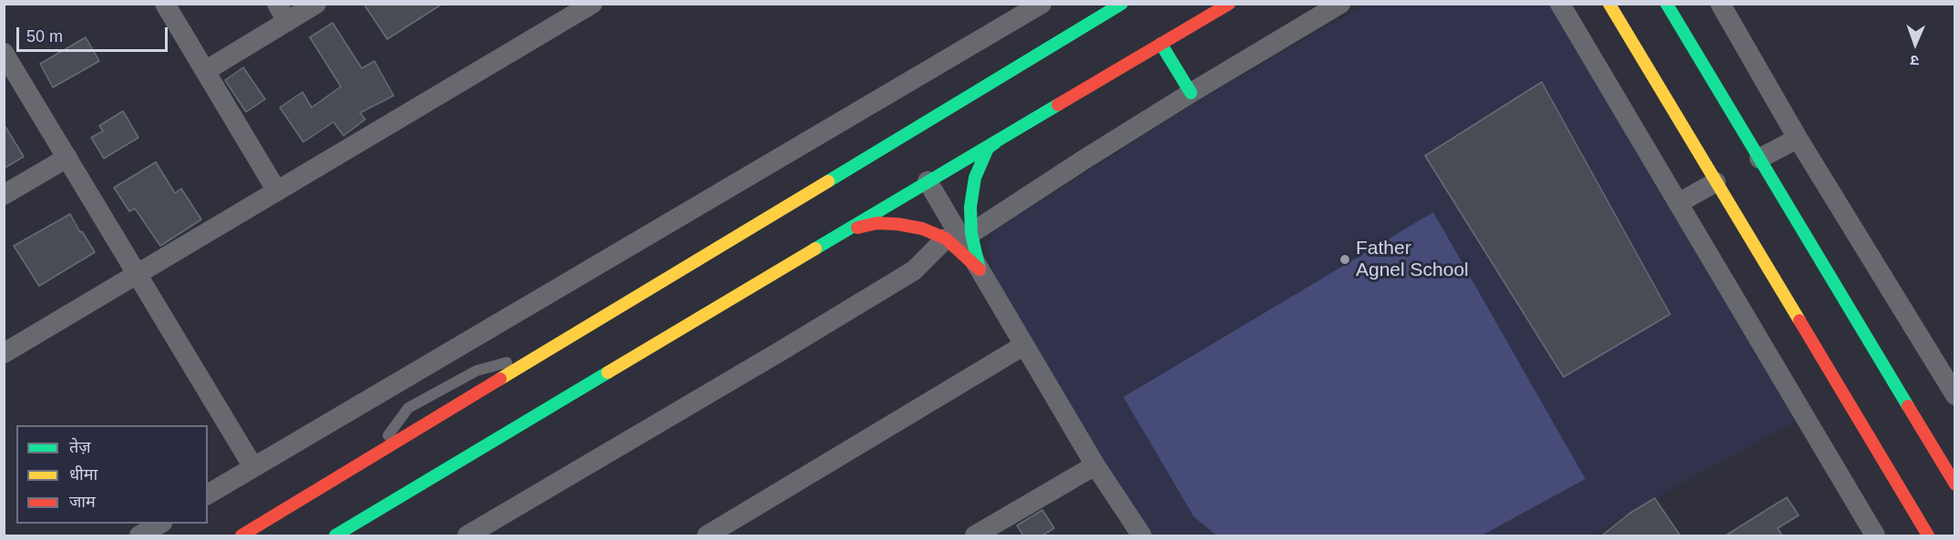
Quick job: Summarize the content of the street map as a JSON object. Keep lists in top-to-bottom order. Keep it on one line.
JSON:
{"places":["Father Agnel School"],"legend":["तेज़","धीमा","जाम"],"scale_bar":"50 m","north":"bottom"}
